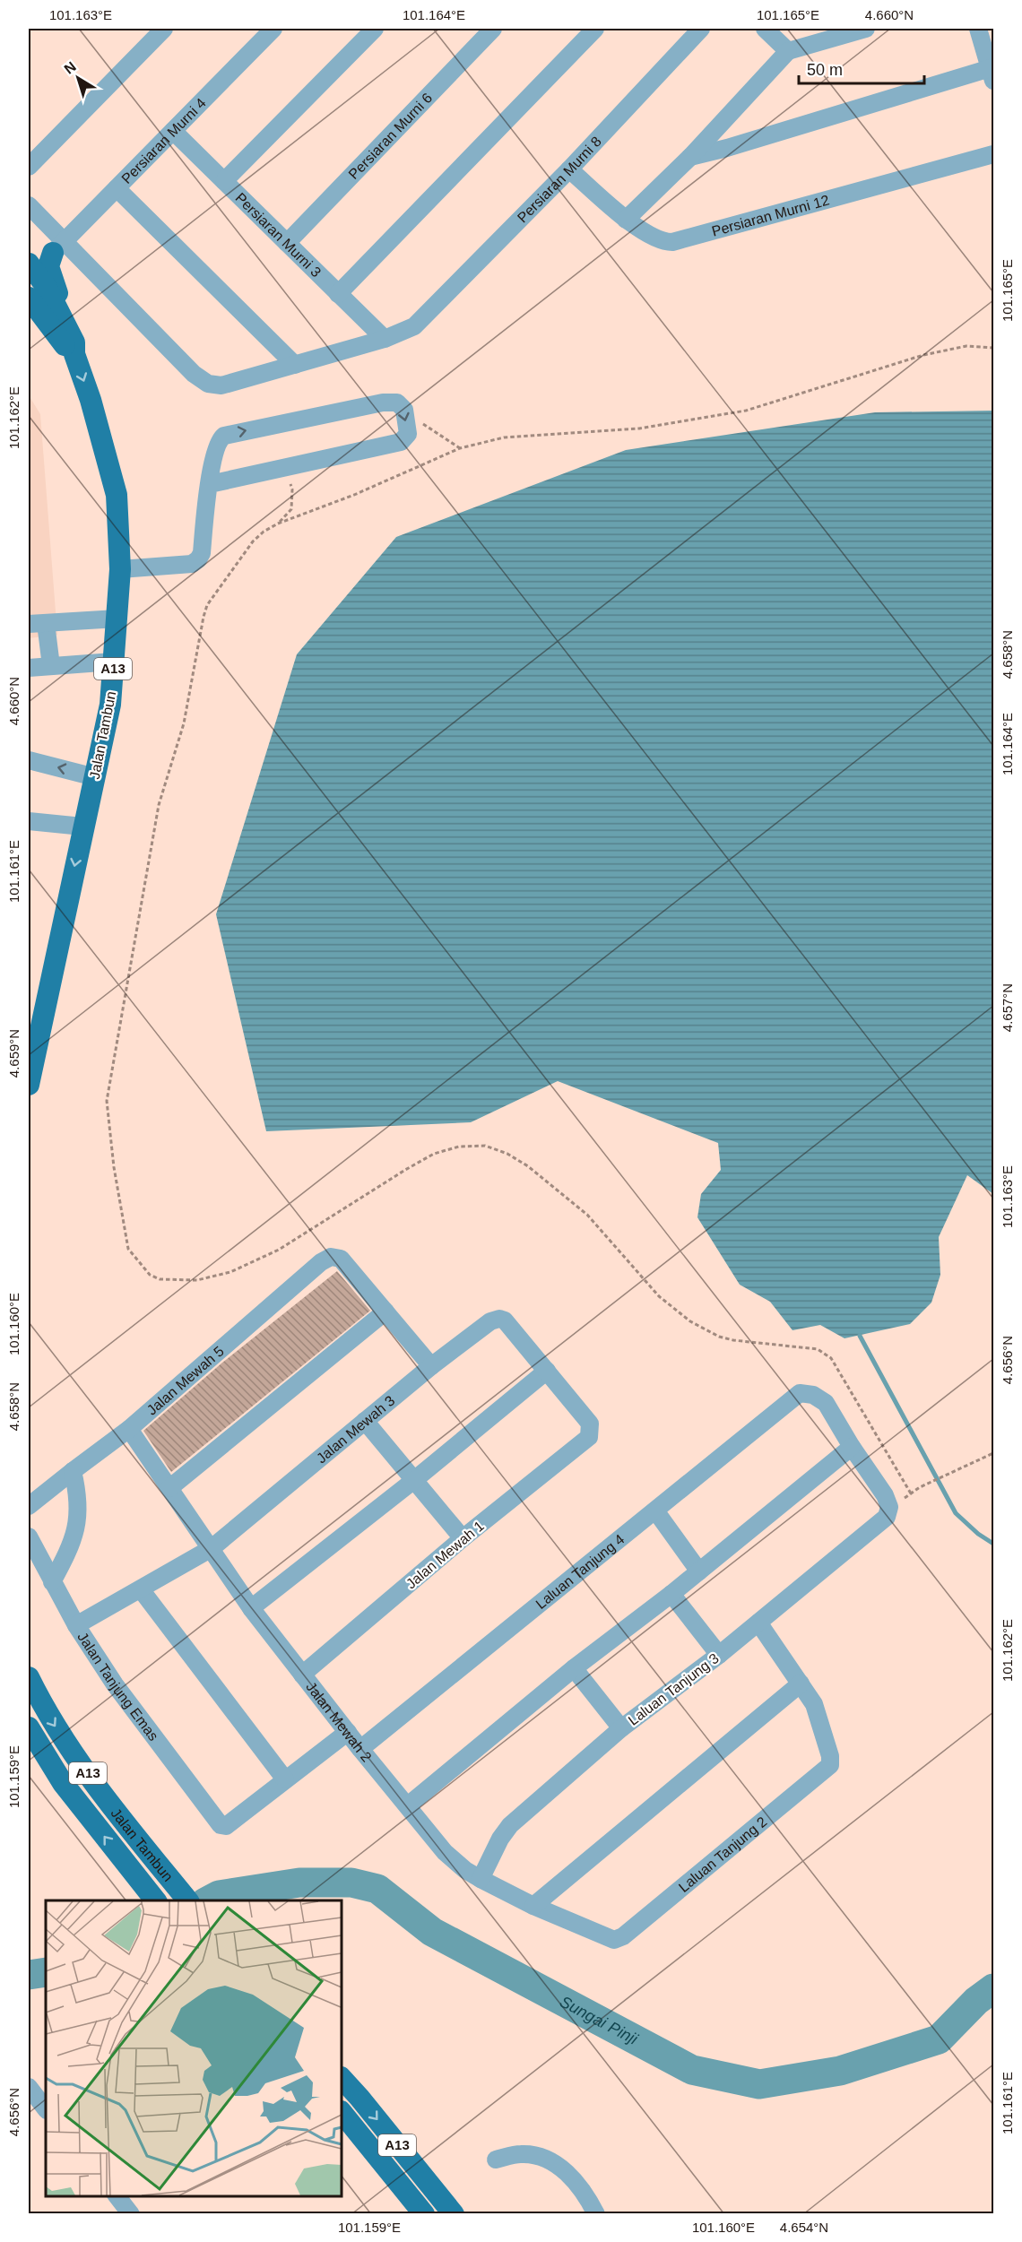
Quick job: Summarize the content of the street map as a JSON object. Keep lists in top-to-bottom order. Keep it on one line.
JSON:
{"streets":{"main road":["A13","Jalan Tambun"],"street":["Persiaran Murni 6","Persiaran Murni 4","Persiaran Murni 8","Persiaran Murni 12","Persiaran Murni 3","Jalan Mewah 5","Jalan Mewah 3","Jalan Mewah 1","Laluan Tanjung 4","Jalan Tanjung Emas","Laluan Tanjung 3","Jalan Mewah 2","Laluan Tanjung 2"]},"crossings":[["Persiaran Murni 6","Persiaran Murni 3"],["Persiaran Murni 4","Persiaran Murni 3"],["Persiaran Murni 8","Persiaran Murni 12"],["Persiaran Murni 8","Persiaran Murni 3"],["Jalan Mewah 5","Jalan Mewah 2"],["Jalan Mewah 3","Jalan Mewah 1"],["Jalan Mewah 3","Jalan Tanjung Emas"],["Jalan Mewah 3","Jalan Mewah 2"],["Jalan Mewah 1","Jalan Mewah 2"],["Laluan Tanjung 4","Laluan Tanjung 3"],["Laluan Tanjung 4","Jalan Mewah 2"],["Laluan Tanjung 3","Jalan Mewah 2"],["Jalan Mewah 2","Laluan Tanjung 2"]],"water":["Sungai Pinji"],"scale_bar":"50 m","north":"top left","coordinates":["101.163°E","101.164°E","101.165°E","4.660°N","101.162°E","4.658°N","101.161°E","4.657°N","4.659°N","101.160°E","4.656°N","101.159°E","4.654°N"]}
